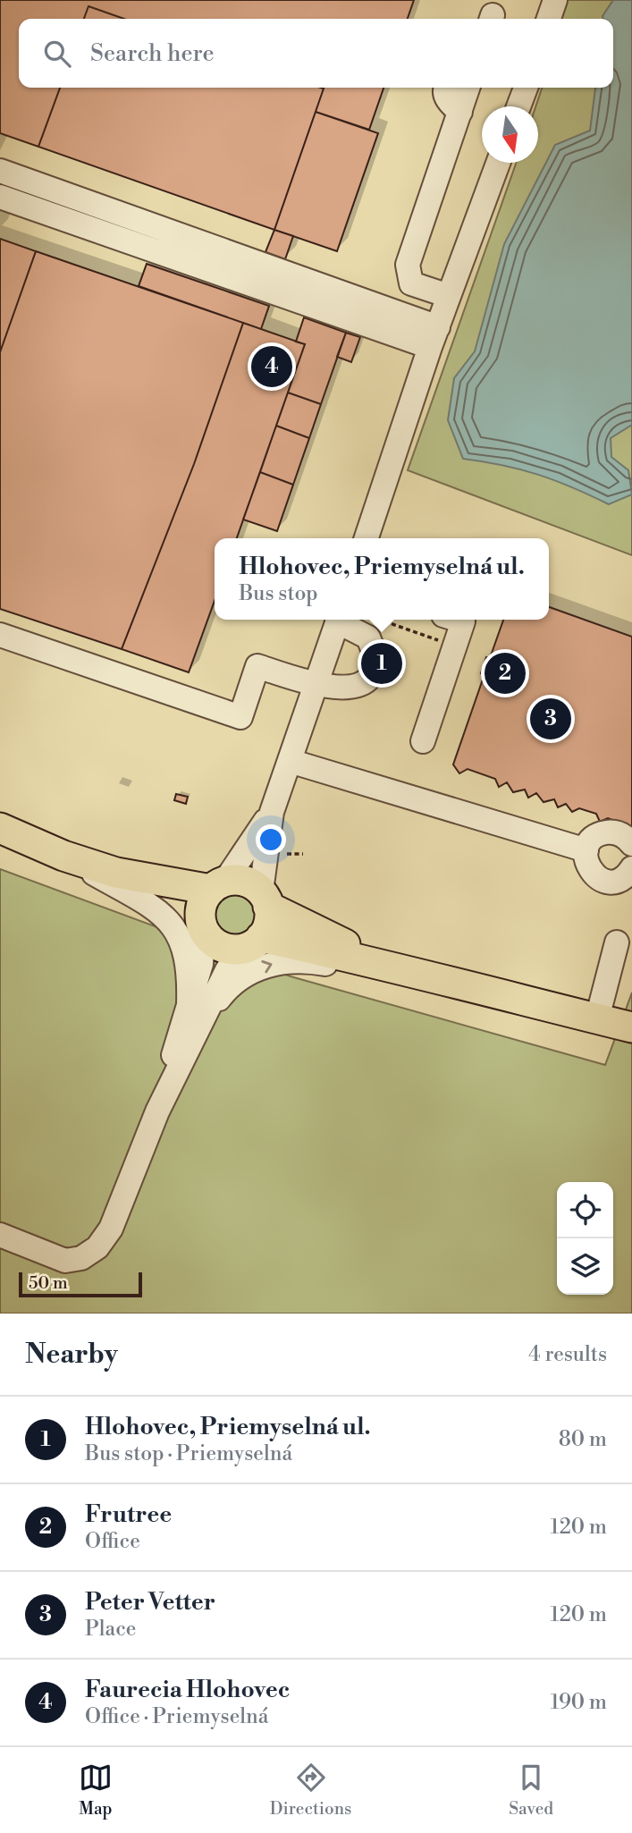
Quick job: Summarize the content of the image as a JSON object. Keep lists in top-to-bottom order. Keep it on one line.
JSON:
{"scale_bar":"50 m","north":"bottom","page":{"search":"Search here","pins":["4","1","2","3"],"popup":["Hlohovec, Priemyselná ul.","Bus stop"],"scale":"50 m","heading":["Nearby","4 results"],"list":[{"mark":"1","name":"Hlohovec, Priemyselná ul.","note":"Bus stop · Priemyselná","value":"80 m"},{"mark":"2","name":"Frutree","note":"Office","value":"120 m"},{"mark":"3","name":"Peter Vetter","note":"Place","value":"120 m"},{"mark":"4","name":"Faurecia Hlohovec","note":"Office · Priemyselná","value":"190 m"}],"nav":["Map","Directions","Saved"]}}
